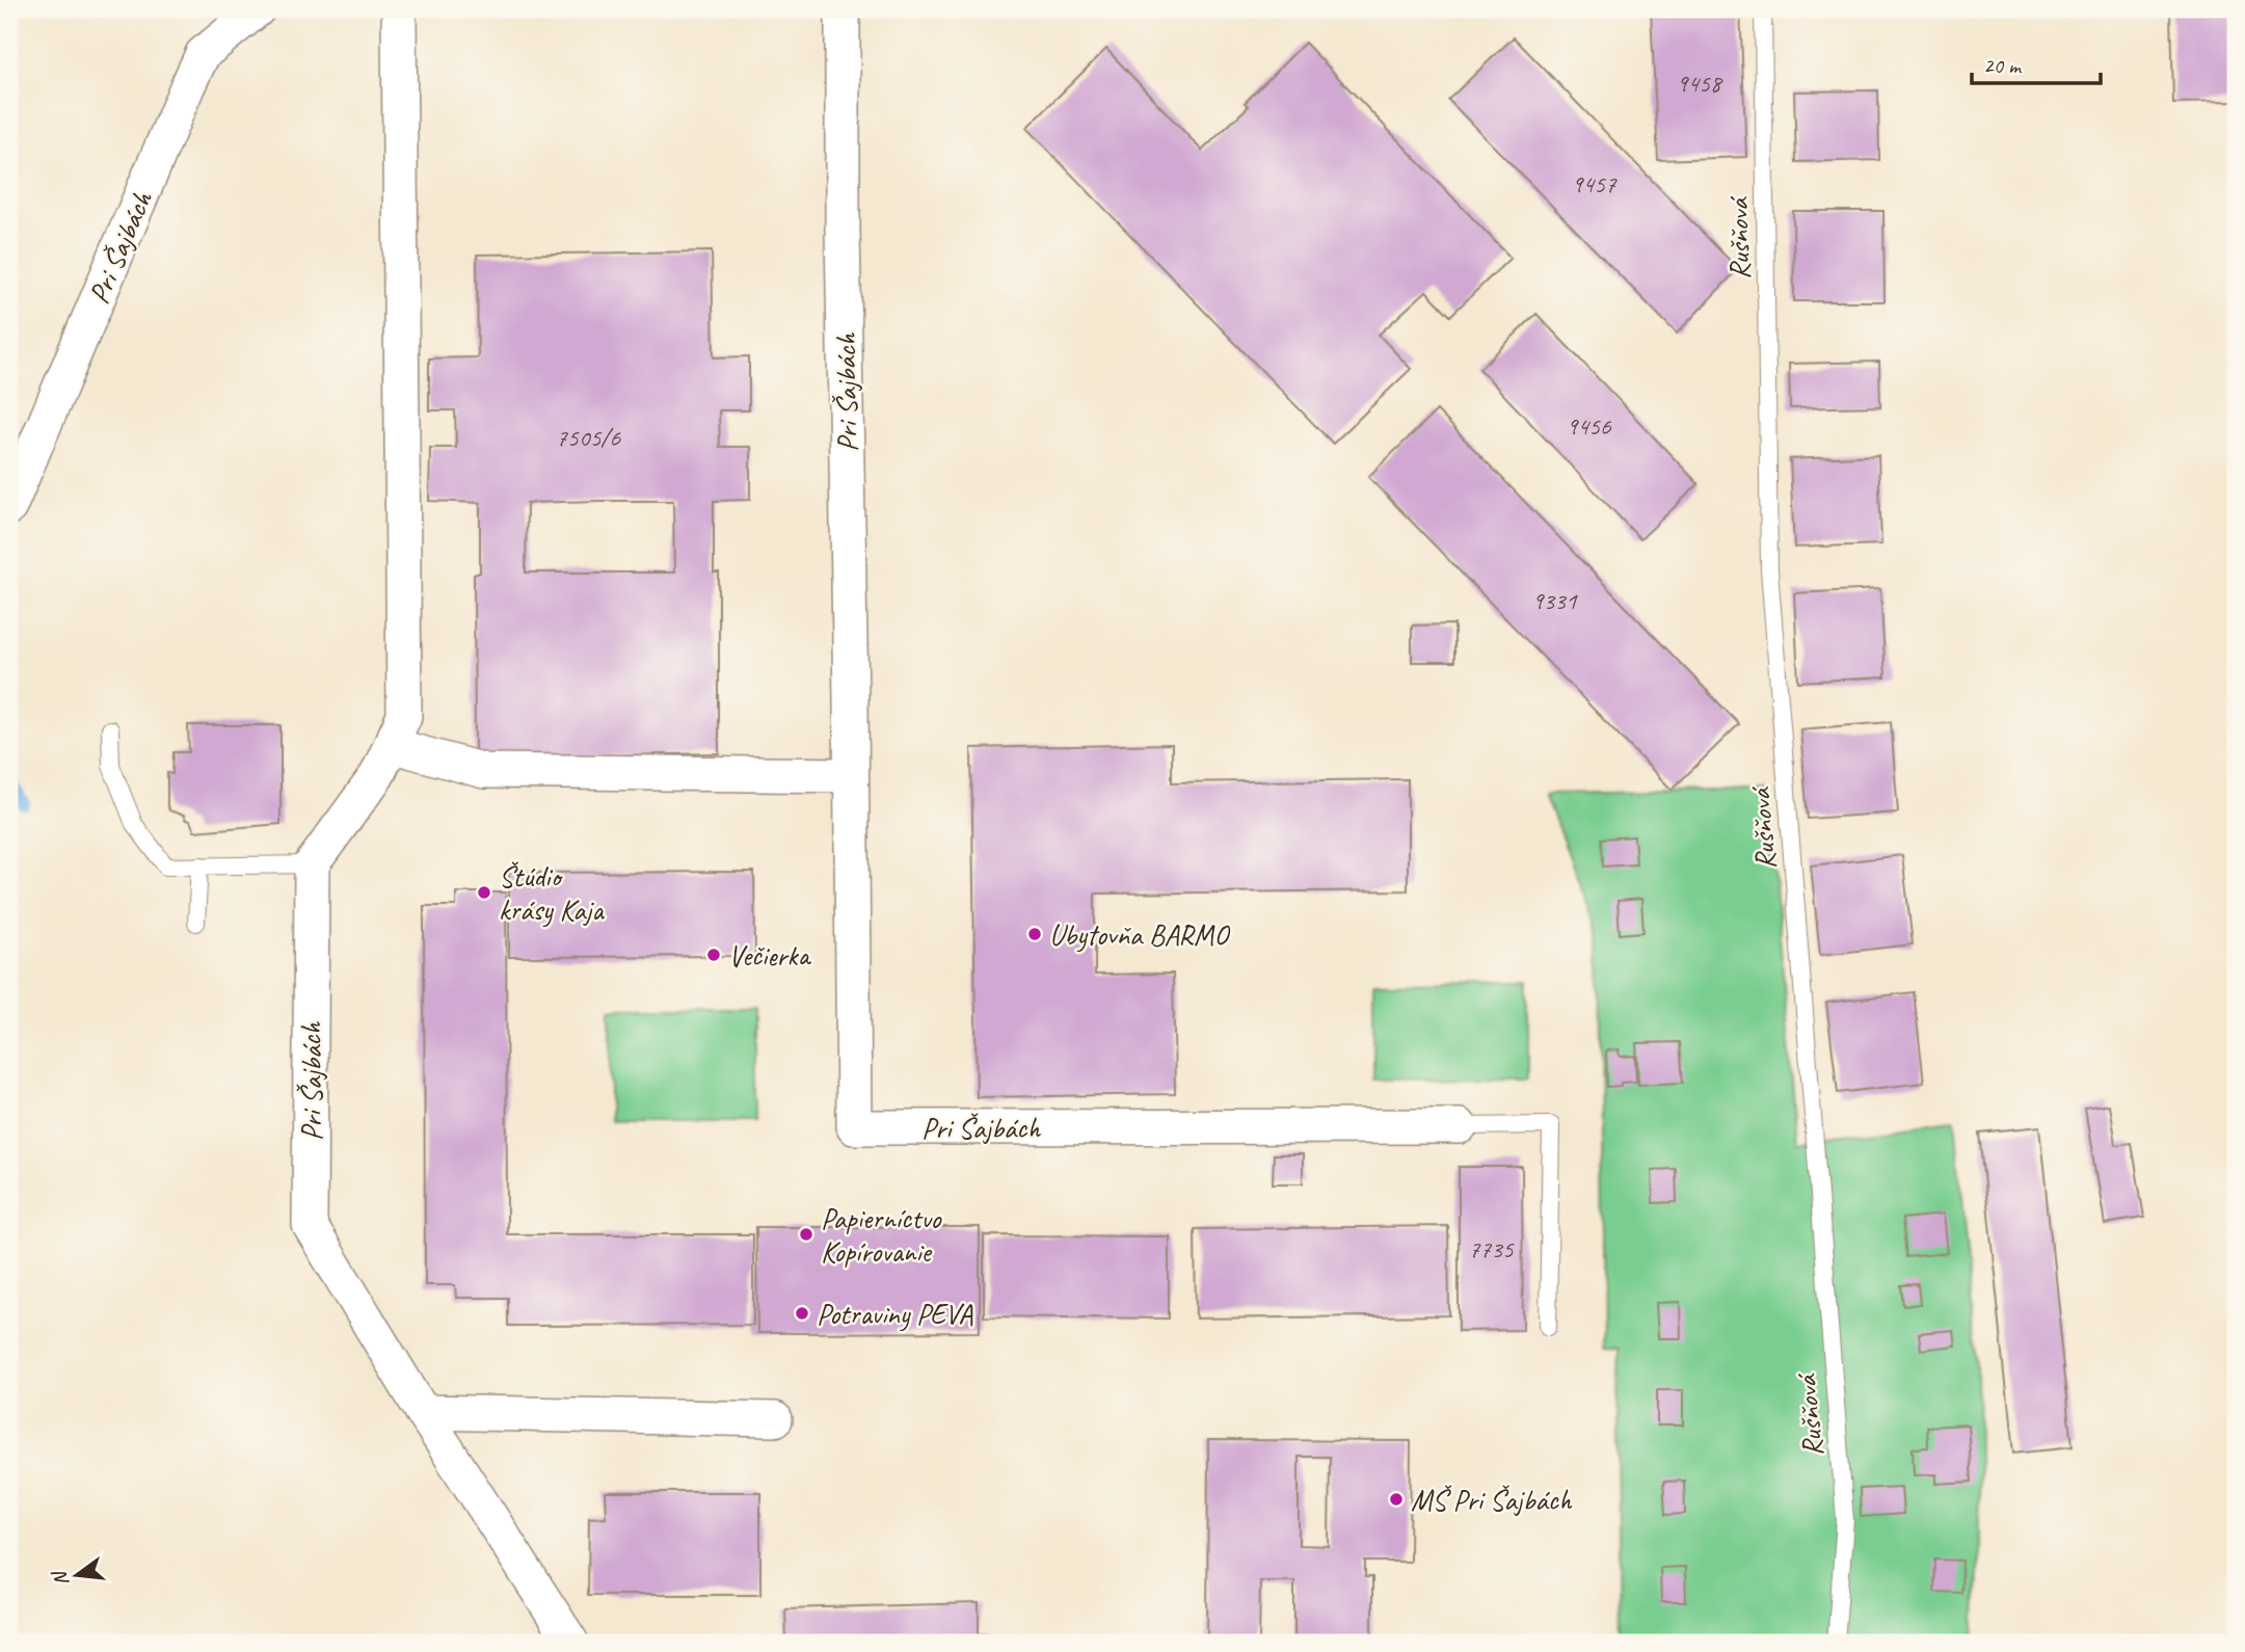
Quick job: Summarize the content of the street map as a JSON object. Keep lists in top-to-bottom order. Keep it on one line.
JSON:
{"streets":{"street":["Pri Šajbách"],"lane":["Rušňová"]},"places":["Štúdio krásy Kaja","Ubytovňa BARMO","Večierka","Papierníctvo Kopírovanie","Potraviny PEVA","MŠ Pri Šajbách"],"house_numbers":["9458","9457","9456","7505/6","9331","7735"],"scale_bar":"20 m","north":"left"}
